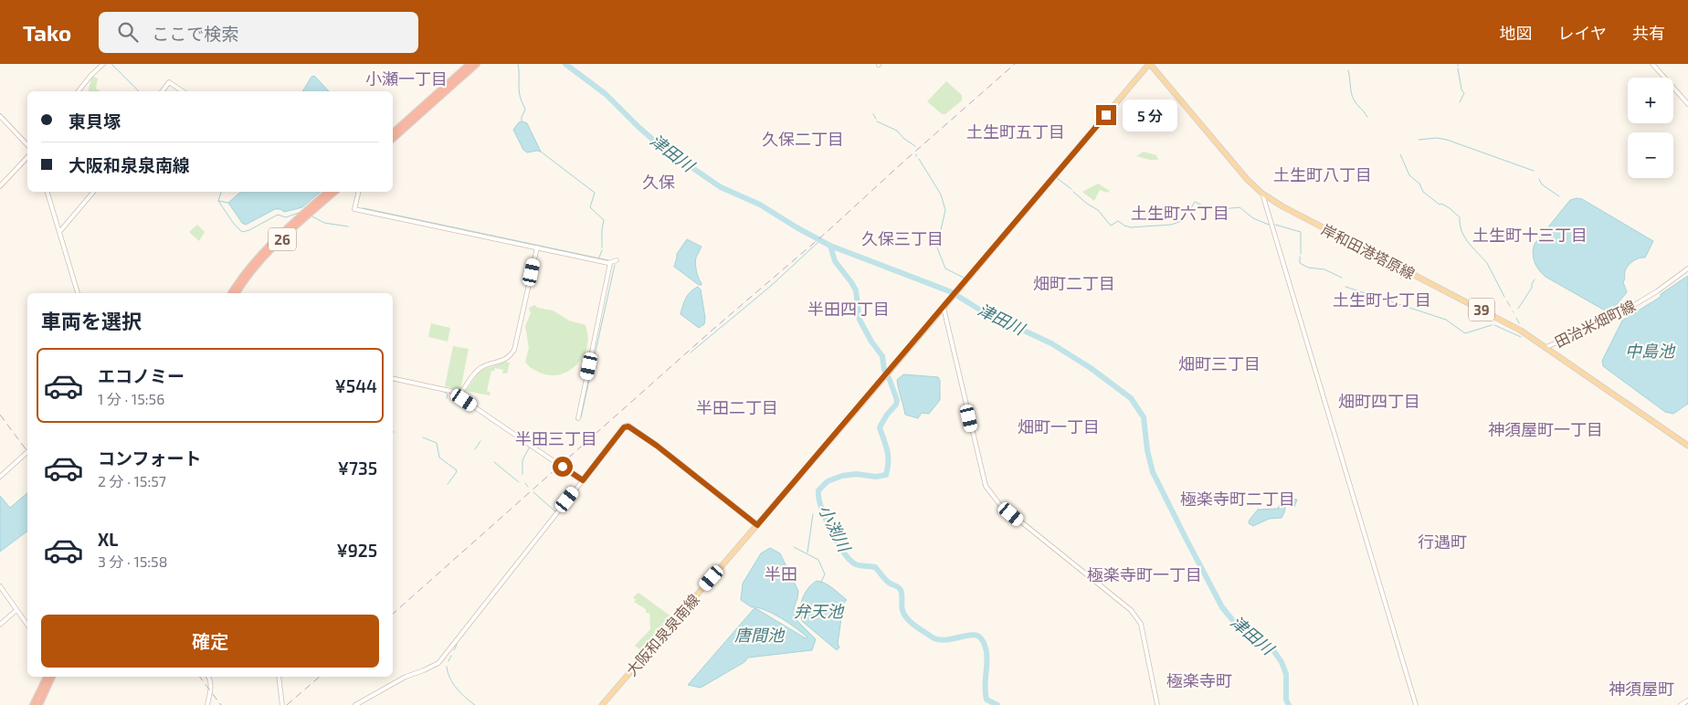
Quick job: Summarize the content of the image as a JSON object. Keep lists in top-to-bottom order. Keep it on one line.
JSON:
{"streets":{"highway":["26"],"main road":["岸和田港塔原線","39","大阪和泉泉南線"],"street":["田治米畑町線"]},"crossings":[["岸和田港塔原線","田治米畑町線"],["岸和田港塔原線","大阪和泉泉南線"]],"districts":["小瀬一丁目","土生町五丁目","久保二丁目","土生町八丁目","久保","土生町六丁目","土生町十三丁目","久保三丁目","畑町二丁目","土生町七丁目","半田四丁目","畑町三丁目","畑町四丁目","半田二丁目","畑町一丁目","神須屋町一丁目","半田三丁目","極楽寺町二丁目","行遇町","半田","極楽寺町一丁目","極楽寺町","神須屋町"],"water":["津田川","中島池","小渕川","弁天池","唐間池"],"page":{"header":"Tako","search":"ここで検索","nav":["地図","レイヤ","共有"],"map_buttons":["+","−"],"banner":["東貝塚","大阪和泉泉南線"],"bubble":"5 分","heading":"車両を選択","list":[{"name":"エコノミー","note":"1 分 · 15:56","value":"¥544"},{"name":"コンフォート","note":"2 分 · 15:57","value":"¥735"},{"name":"XL","note":"3 分 · 15:58","value":"¥925"}],"buttons":"確定"}}
